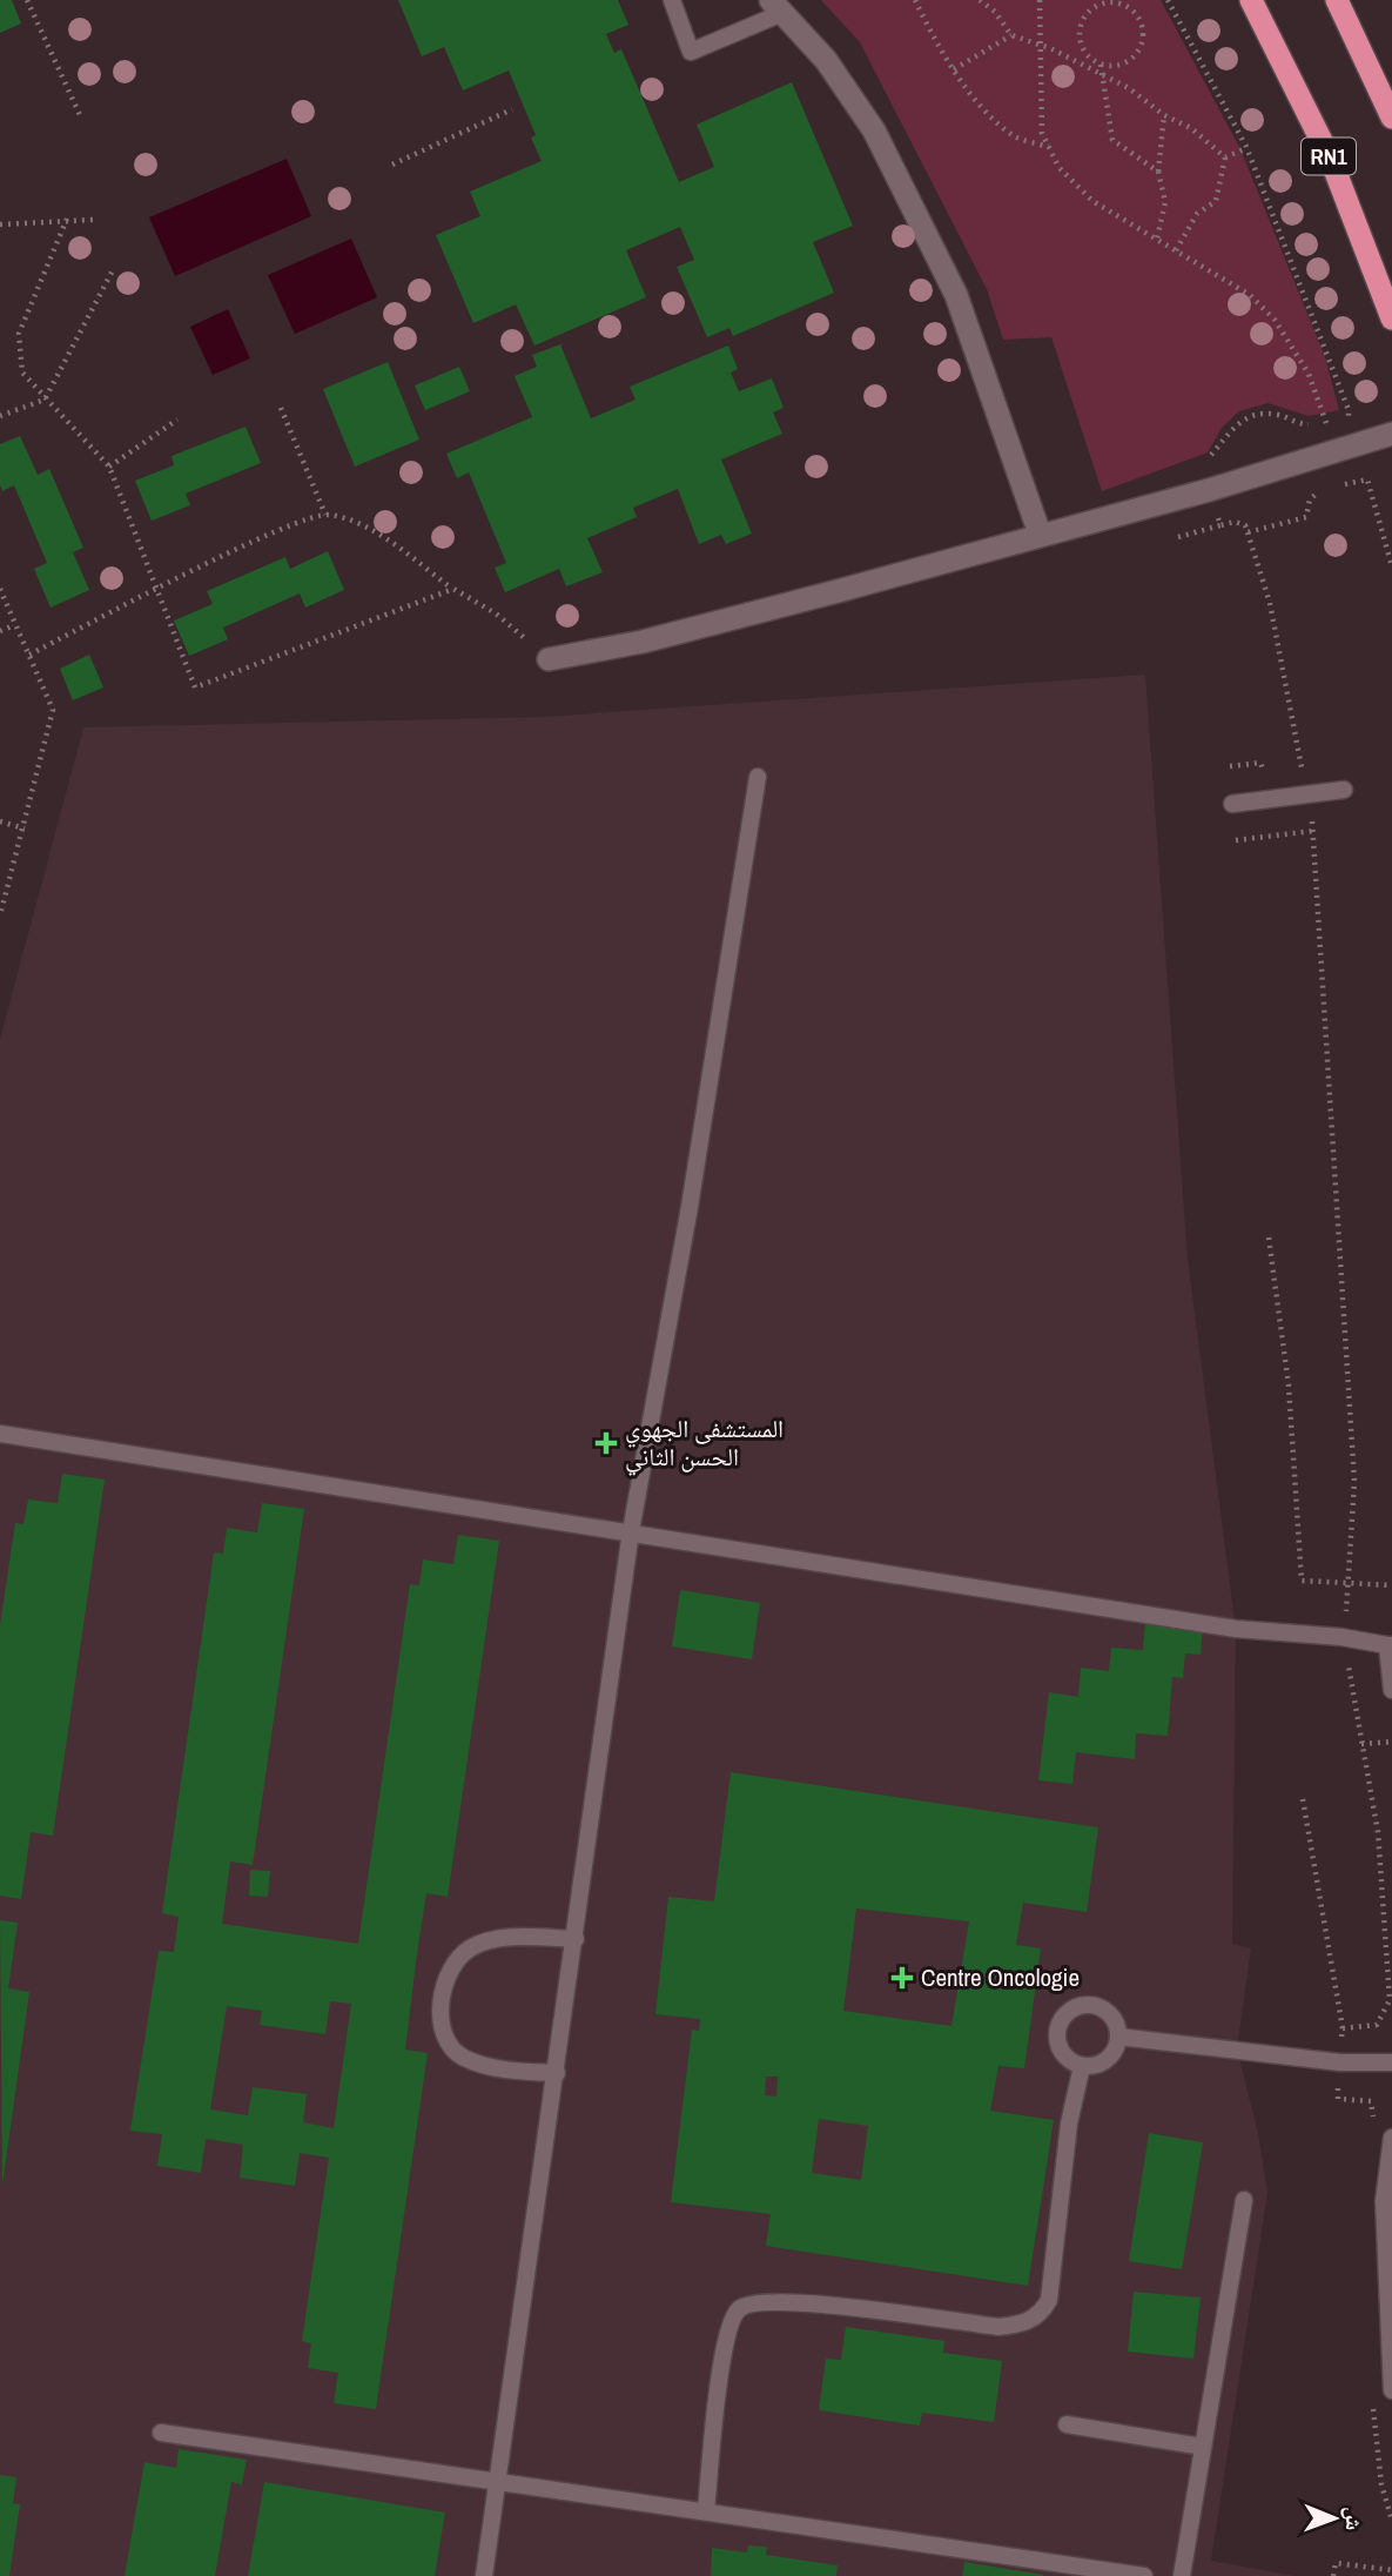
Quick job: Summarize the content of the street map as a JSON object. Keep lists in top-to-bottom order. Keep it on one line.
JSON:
{"streets":{"highway":["RN1"]},"places":{"health":["المستشفى الجهوي الحسن الثاني","Centre Oncologie"]},"north":"right"}
